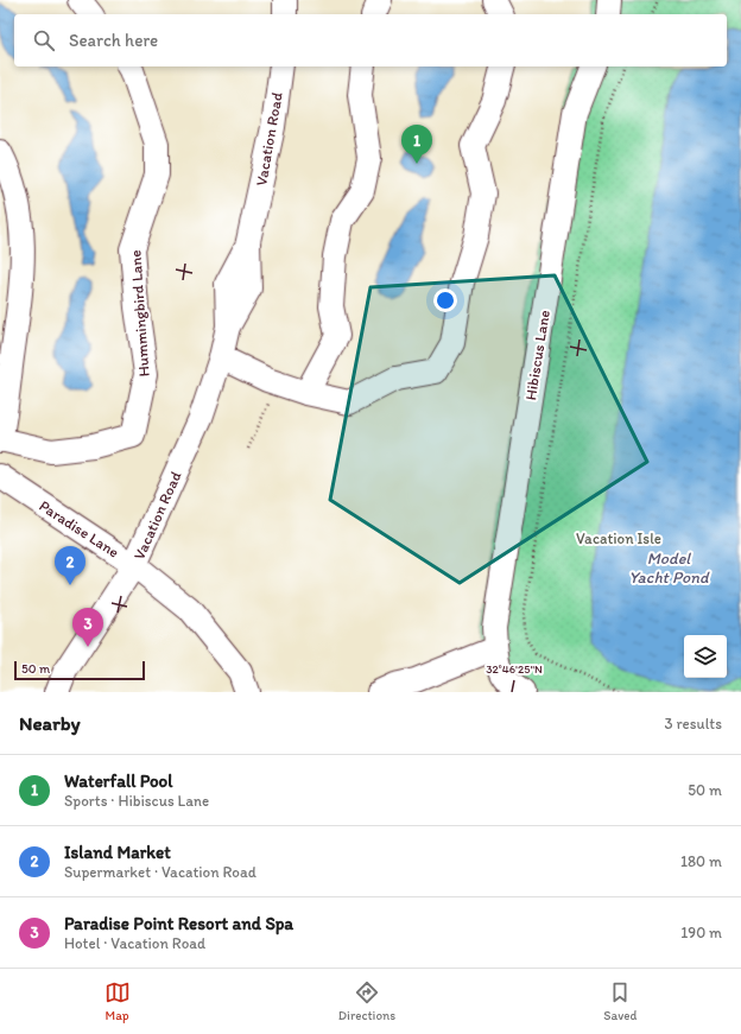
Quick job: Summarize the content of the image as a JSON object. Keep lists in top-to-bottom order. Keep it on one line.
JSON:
{"streets":{"street":["Vacation Road","Hummingbird Lane","Hibiscus Lane","Paradise Lane"]},"crossings":[["Vacation Road","Paradise Lane"]],"water":["Model Yacht Pond"],"parks":["Vacation Isle"],"scale_bar":"50 m","page":{"search":"Search here","pins":["1","2","3"],"scale":"50 m","heading":["Nearby","3 results"],"list":[{"mark":"1","name":"Waterfall Pool","note":"Sports · Hibiscus Lane","value":"50 m"},{"mark":"2","name":"Island Market","note":"Supermarket · Vacation Road","value":"180 m"},{"mark":"3","name":"Paradise Point Resort and Spa","note":"Hotel · Vacation Road","value":"190 m"}],"nav":["Map","Directions","Saved"]},"coordinates":["32°46'25\"N"]}
